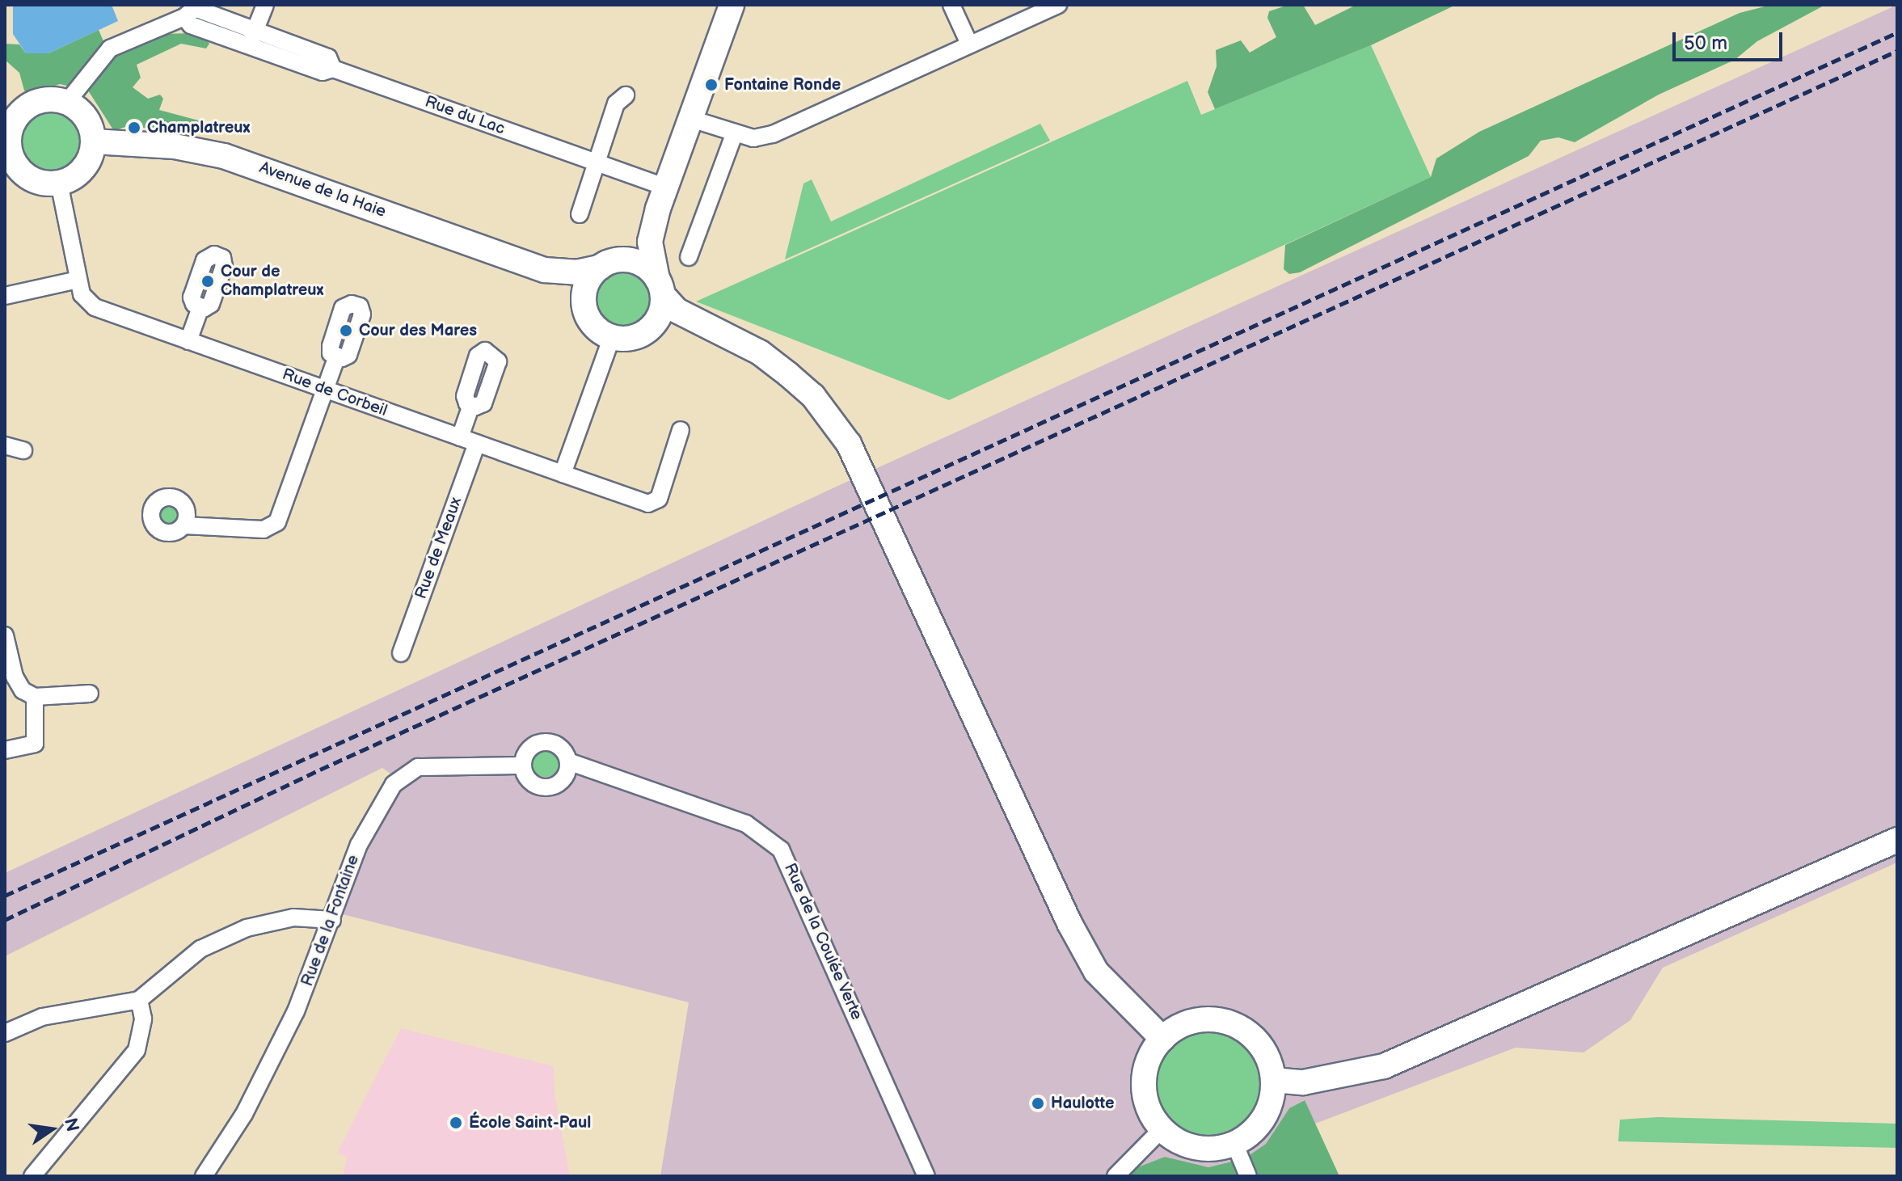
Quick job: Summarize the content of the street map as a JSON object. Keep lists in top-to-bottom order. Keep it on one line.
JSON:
{"streets":{"street":["Rue du Lac","Avenue de la Haie","Rue de Corbeil","Rue de Meaux","Rue de la Fontaine","Rue de la Coulée Verte"]},"crossings":[["Rue du Lac","Avenue de la Haie"],["Rue du Lac","Rue de Corbeil"],["Avenue de la Haie","Rue de Corbeil"],["Rue de Corbeil","Rue de Meaux"],["Rue de la Fontaine","Rue de la Coulée Verte"]],"places":["Fontaine Ronde","Champlatreux","Cour de Champlatreux","Cour des Mares","Haulotte","École Saint-Paul"],"scale_bar":"50 m","north":"right"}
